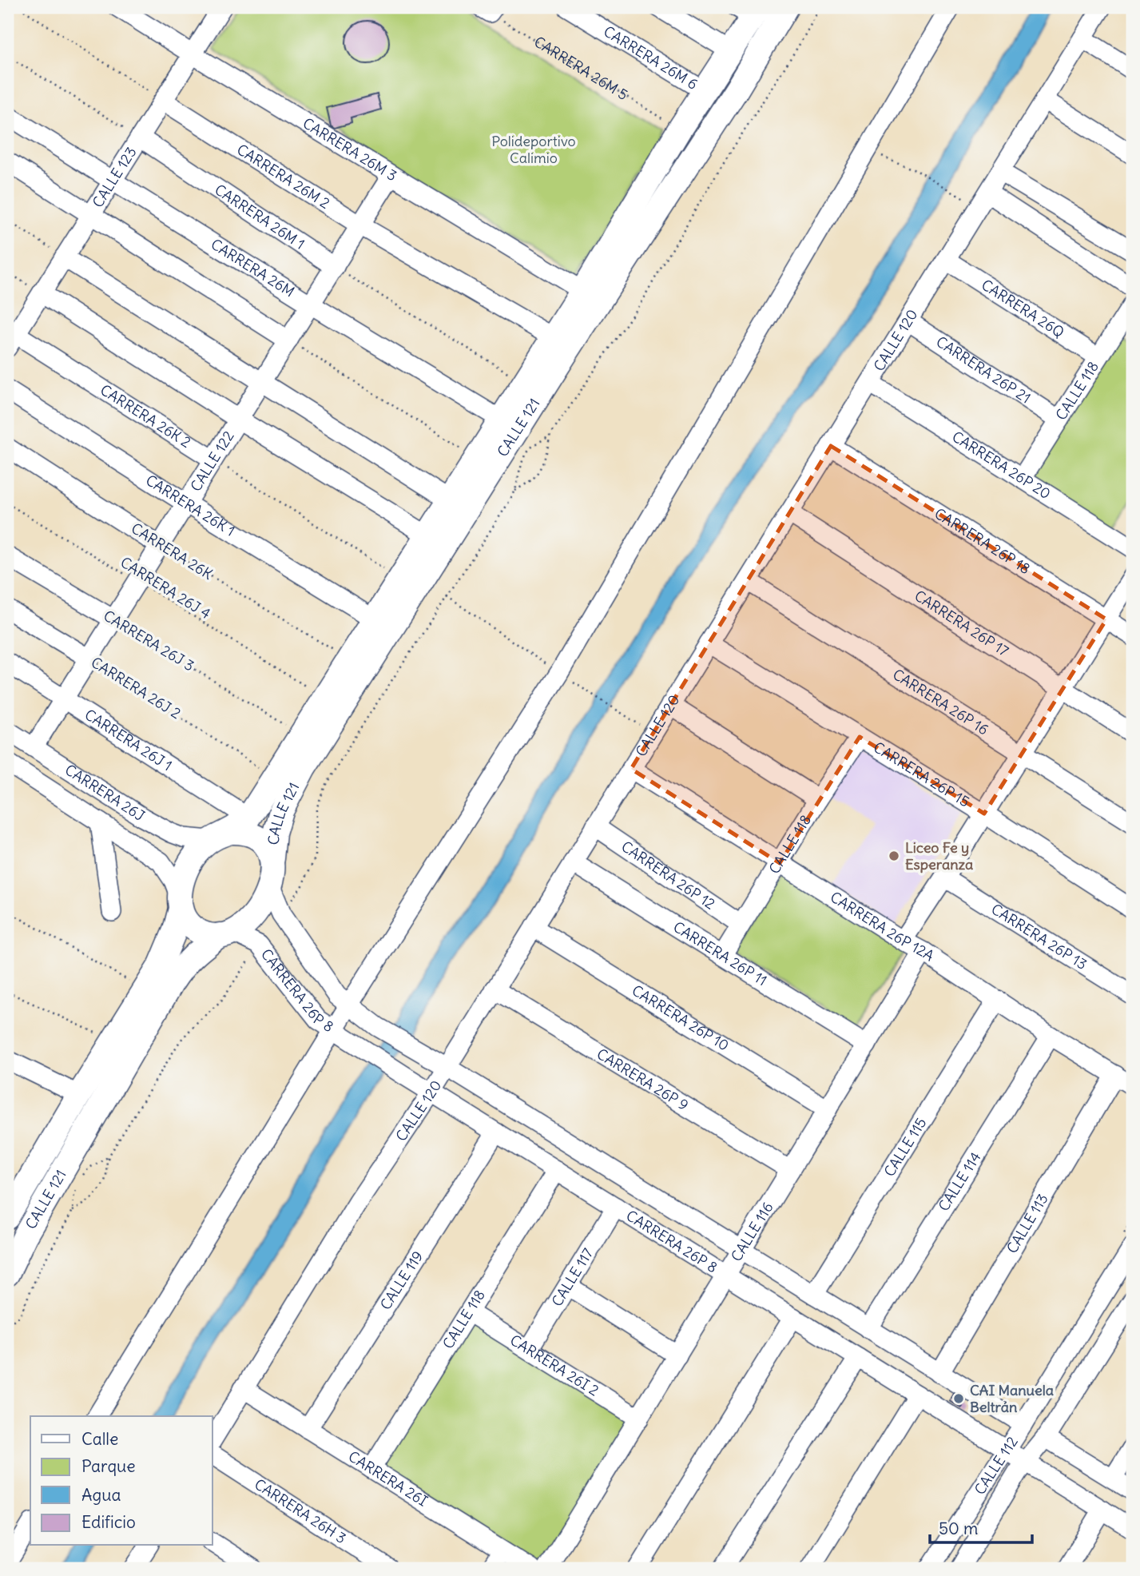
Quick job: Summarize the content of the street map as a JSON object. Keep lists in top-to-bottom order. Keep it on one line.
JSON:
{"streets":{"main road":["CALLE 121"],"street":["CARRERA 26M 6","CARRERA 26M 3","CARRERA 26M 2","CALLE 123","CARRERA 26M 1","CARRERA 26M","CARRERA 26Q","CALLE 120","CARRERA 26P 21","CALLE 118","CARRERA 26K 2","CALLE 122","CARRERA 26P 20","CARRERA 26K 1","CARRERA 26P 18","CARRERA 26K","CARRERA 26P 17","CARRERA 26J 3","CARRERA 26J 2","CARRERA 26P 16","CARRERA 26J 1","CARRERA 26P 15","CARRERA 26J","CARRERA 26P 12","CARRERA 26P 12A","CARRERA 26P 13","CARRERA 26P 11","CARRERA 26P 8","CARRERA 26P 10","CARRERA 26P 9","CALLE 115","CALLE 114","CALLE 113","CALLE 116","CALLE 117","CALLE 119","CARRERA 26I 2","CALLE 112","CARRERA 26I","CARRERA 26H 3"],"path":["CARRERA 26M 5","CARRERA 26J 4"]},"crossings":[["CARRERA 26M 6","CALLE 121"],["CARRERA 26M 5","CALLE 121"],["CARRERA 26M 3","CALLE 123"],["CARRERA 26M 3","CALLE 121"],["CARRERA 26M 3","CALLE 122"],["CARRERA 26M 2","CALLE 123"],["CARRERA 26M 2","CALLE 121"],["CARRERA 26M 2","CALLE 122"],["CALLE 123","CARRERA 26M 1"],["CALLE 123","CARRERA 26M"],["CALLE 123","CARRERA 26K 2"],["CARRERA 26M 1","CALLE 122"],["CARRERA 26M","CALLE 121"],["CARRERA 26M","CALLE 122"],["CARRERA 26Q","CALLE 120"],["CARRERA 26Q","CALLE 118"],["CALLE 120","CARRERA 26P 21"],["CALLE 120","CARRERA 26P 20"],["CALLE 120","CARRERA 26P 18"],["CALLE 120","CARRERA 26P 17"],["CALLE 120","CARRERA 26P 16"],["CALLE 120","CARRERA 26P 15"],["CALLE 120","CARRERA 26P 12"],["CALLE 120","CARRERA 26P 12A"],["CALLE 120","CARRERA 26P 11"],["CALLE 120","CARRERA 26P 8"],["CALLE 120","CARRERA 26P 10"],["CALLE 120","CARRERA 26P 9"],["CALLE 120","CARRERA 26I"],["CARRERA 26P 21","CALLE 118"],["CALLE 118","CARRERA 26P 20"],["CALLE 118","CARRERA 26P 15"],["CALLE 118","CARRERA 26P 12"],["CALLE 118","CARRERA 26P 12A"],["CALLE 118","CARRERA 26P 11"],["CALLE 118","CARRERA 26P 8"],["CALLE 118","CARRERA 26I 2"],["CALLE 118","CARRERA 26I"],["CARRERA 26K 2","CALLE 122"],["CALLE 121","CARRERA 26K 1"],["CALLE 121","CARRERA 26J 1"],["CALLE 121","CARRERA 26J"],["CALLE 121","CARRERA 26P 8"],["CALLE 122","CARRERA 26K 1"],["CALLE 122","CARRERA 26K"],["CALLE 122","CARRERA 26J 4"],["CALLE 122","CARRERA 26J 3"],["CALLE 122","CARRERA 26J 2"],["CALLE 122","CARRERA 26J 1"],["CALLE 122","CARRERA 26J"],["CARRERA 26J","CARRERA 26P 8"],["CARRERA 26P 12A","CALLE 115"],["CARRERA 26P 12A","CALLE 114"],["CARRERA 26P 12A","CALLE 113"],["CARRERA 26P 12A","CALLE 116"],["CARRERA 26P 11","CALLE 116"],["CARRERA 26P 8","CALLE 115"],["CARRERA 26P 8","CALLE 114"],["CARRERA 26P 8","CALLE 113"],["CARRERA 26P 8","CALLE 116"],["CARRERA 26P 8","CALLE 117"],["CARRERA 26P 8","CALLE 119"],["CARRERA 26P 8","CALLE 112"],["CARRERA 26P 10","CALLE 116"],["CARRERA 26P 9","CALLE 116"],["CALLE 116","CARRERA 26I 2"],["CALLE 117","CARRERA 26I 2"],["CALLE 119","CARRERA 26I"]],"parks":["Polideportivo Calimio"],"places":["Liceo Fe y Esperanza","CAI Manuela Beltrán"],"legend":["Calle","Parque","Agua","Edificio"],"scale_bar":"50 m"}
